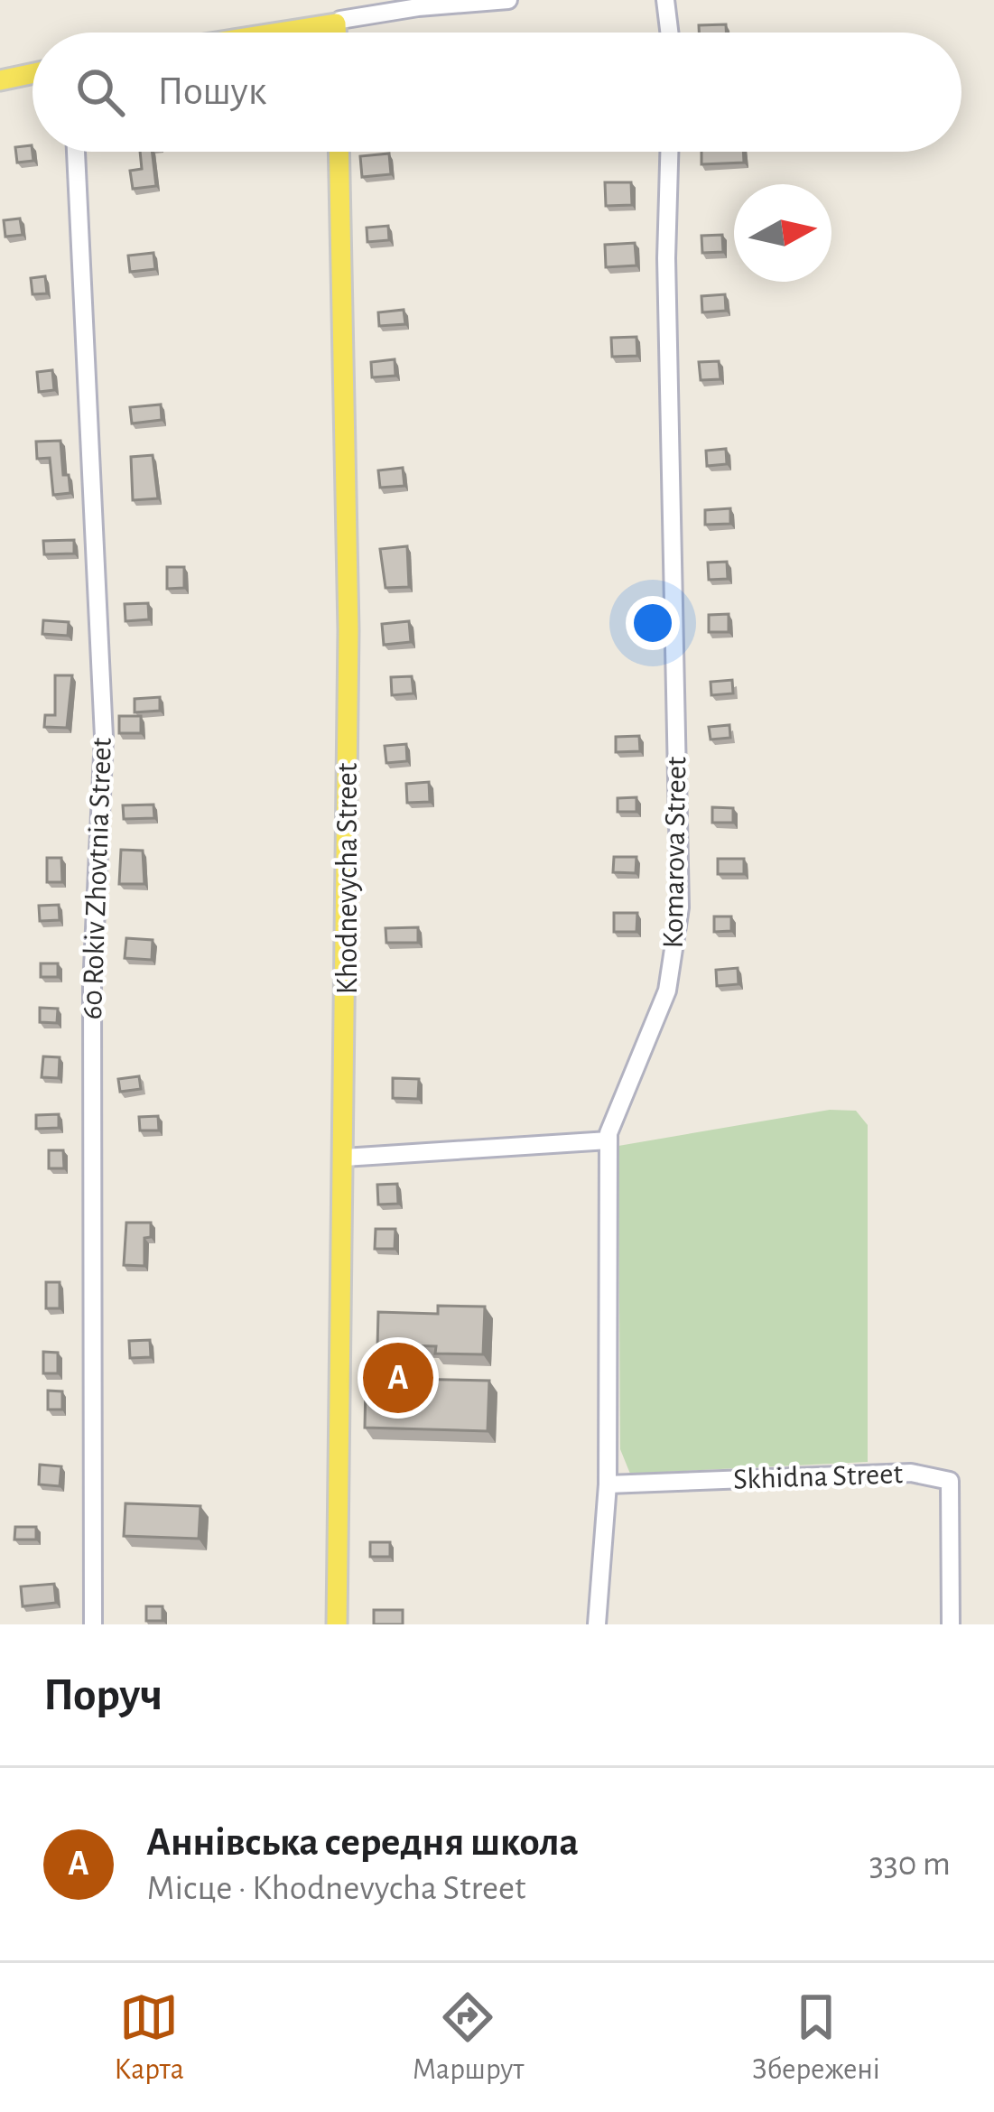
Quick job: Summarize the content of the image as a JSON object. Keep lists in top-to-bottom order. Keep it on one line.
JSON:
{"streets":{"main road":["Khodnevycha Street"],"street":["Komarova Street","60 Rokiv Zhovtnia Street","Skhidna Street"]},"crossings":[["Komarova Street","Skhidna Street"]],"north":"right","page":{"search":"Пошук","pins":"A","heading":"Поруч","list":[{"mark":"A","name":"Аннівська середня школа","note":"Місце · Khodnevycha Street","value":"330 m"}],"nav":["Карта","Маршрут","Збережені"]}}
